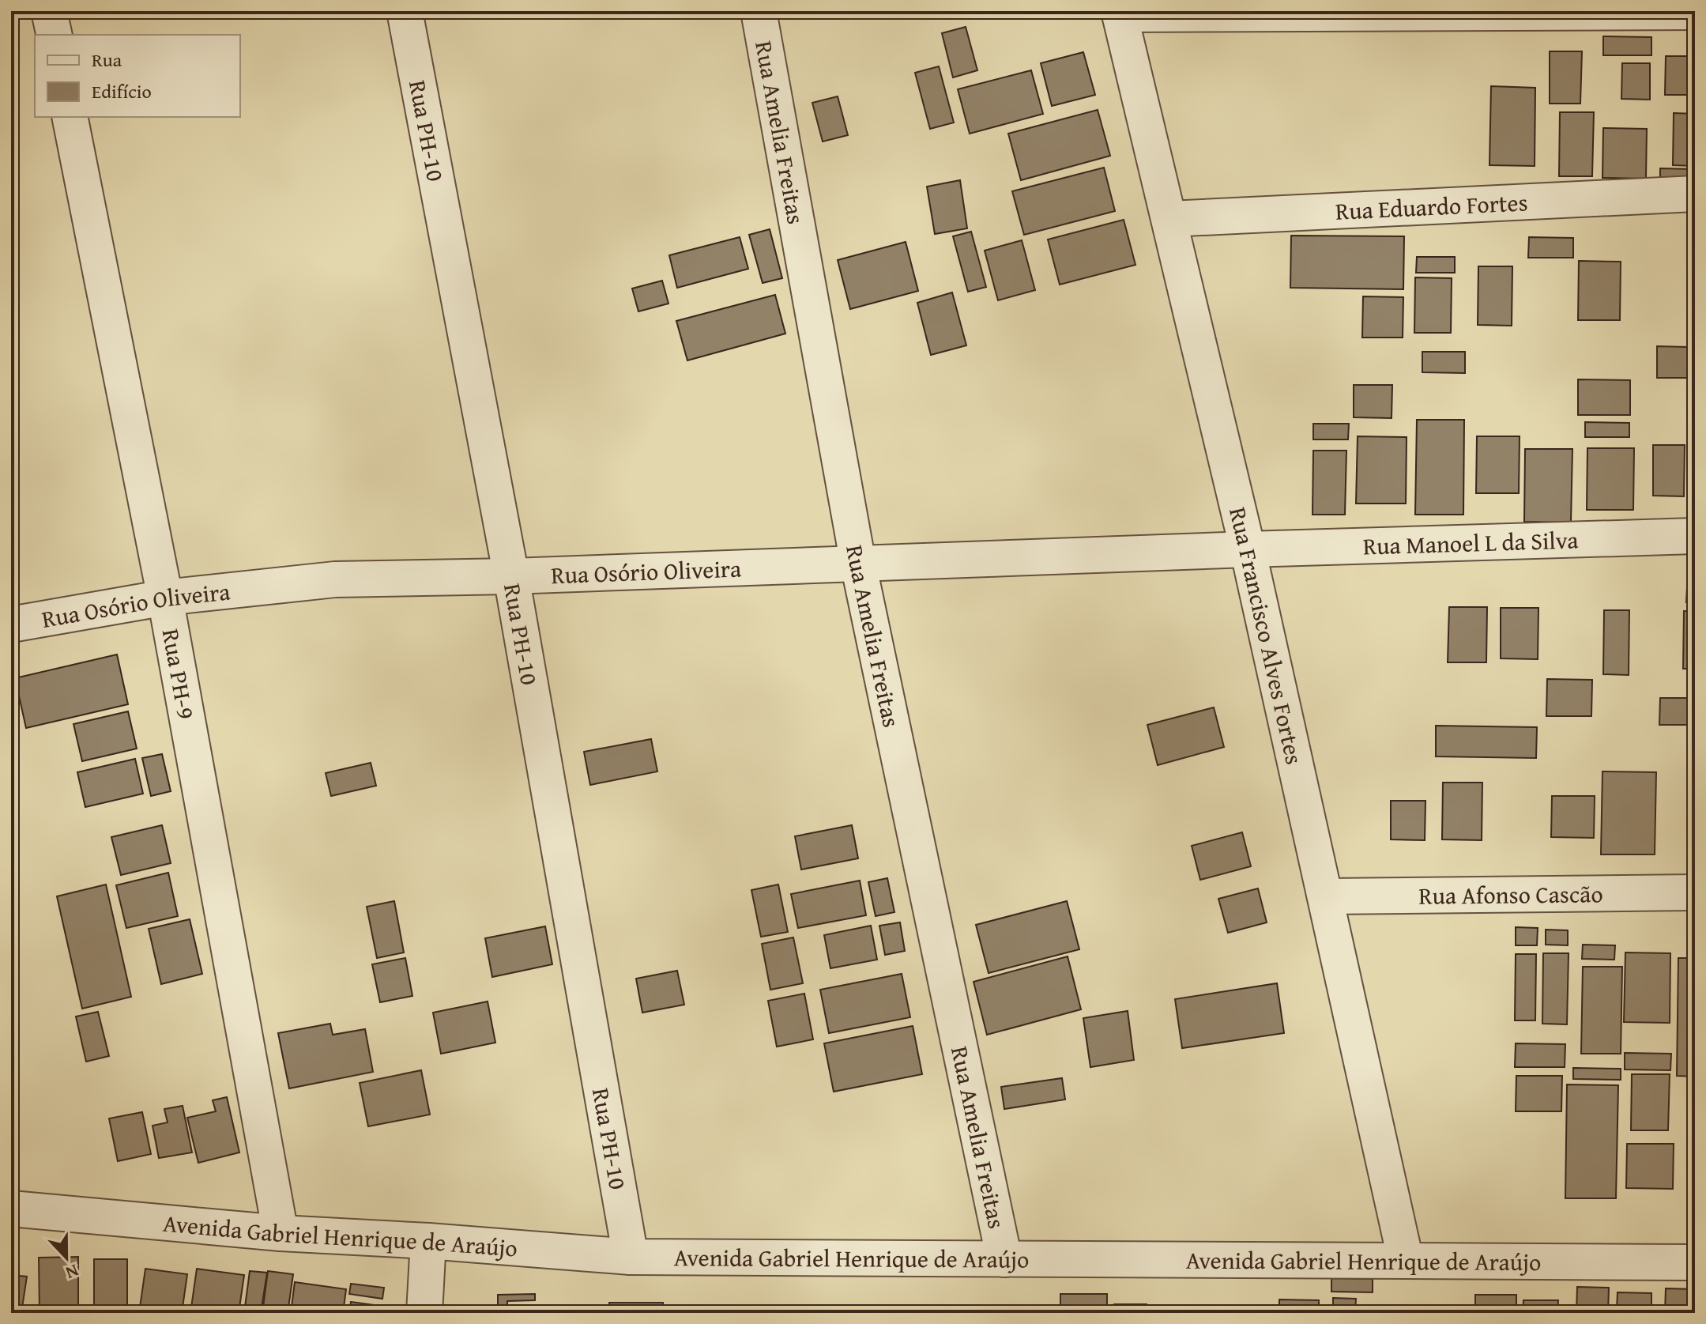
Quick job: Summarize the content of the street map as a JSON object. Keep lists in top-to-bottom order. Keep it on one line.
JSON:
{"streets":{"street":["Rua PH-10","Rua Amelia Freitas","Rua Eduardo Fortes","Rua Manoel L da Silva","Rua Osório Oliveira","Rua Francisco Alves Fortes","Rua PH-9","Rua Afonso Cascão","Avenida Gabriel Henrique de Araújo"]},"crossings":[["Rua PH-10","Rua Osório Oliveira"],["Rua PH-10","Avenida Gabriel Henrique de Araújo"],["Rua Amelia Freitas","Rua Osório Oliveira"],["Rua Amelia Freitas","Avenida Gabriel Henrique de Araújo"],["Rua Eduardo Fortes","Rua Francisco Alves Fortes"],["Rua Manoel L da Silva","Rua Osório Oliveira"],["Rua Manoel L da Silva","Rua Francisco Alves Fortes"],["Rua Osório Oliveira","Rua Francisco Alves Fortes"],["Rua Osório Oliveira","Rua PH-9"],["Rua Francisco Alves Fortes","Rua Afonso Cascão"],["Rua Francisco Alves Fortes","Avenida Gabriel Henrique de Araújo"],["Rua PH-9","Avenida Gabriel Henrique de Araújo"]],"legend":["Rua","Edifício"],"north":"bottom"}
